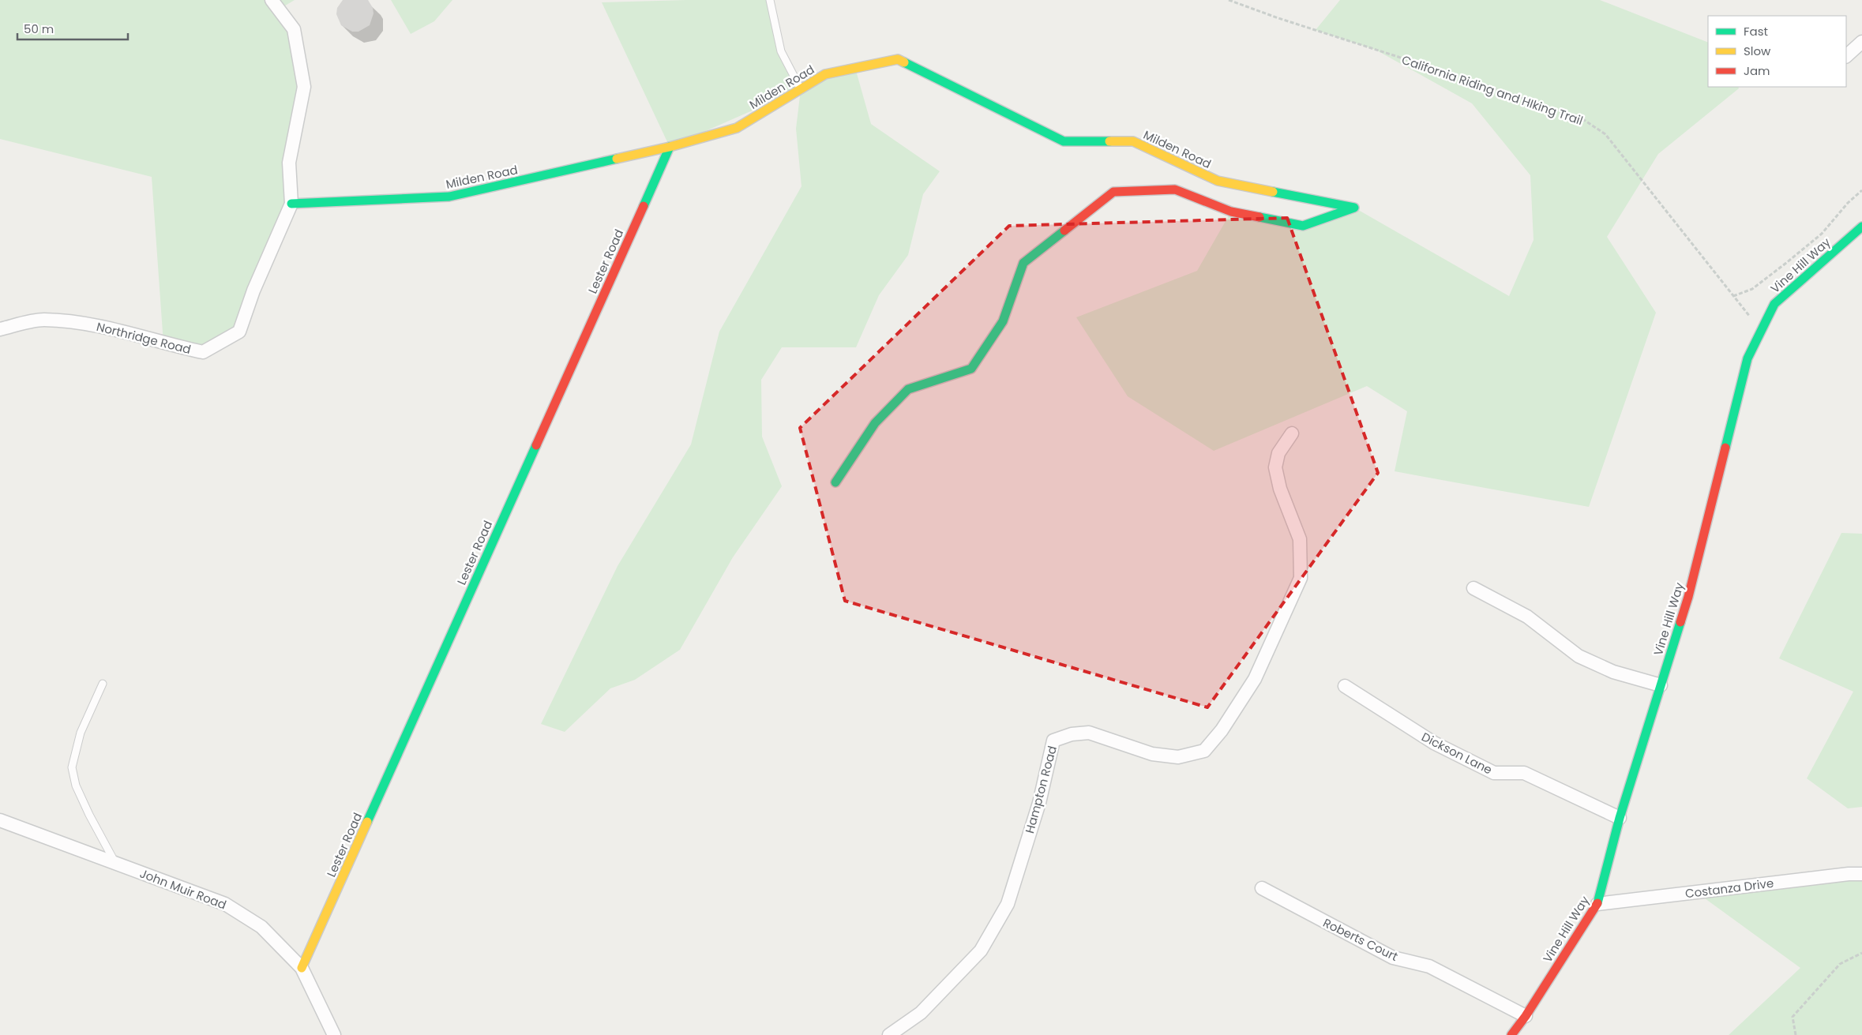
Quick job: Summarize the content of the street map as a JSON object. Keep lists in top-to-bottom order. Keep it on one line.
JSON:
{"streets":{"street":["Milden Road","Lester Road","Vine Hill Way","Northridge Road","Dickson Lane","Hampton Road","Costanza Drive","John Muir Road","Roberts Court"],"path":["California Riding and HIking Trail"]},"crossings":[["Milden Road","Lester Road"],["Milden Road","Northridge Road"],["California Riding and HIking Trail","Vine Hill Way"],["Lester Road","John Muir Road"],["Vine Hill Way","Dickson Lane"],["Vine Hill Way","Costanza Drive"],["Vine Hill Way","Roberts Court"]],"legend":["Fast","Slow","Jam"],"scale_bar":"50 m"}
